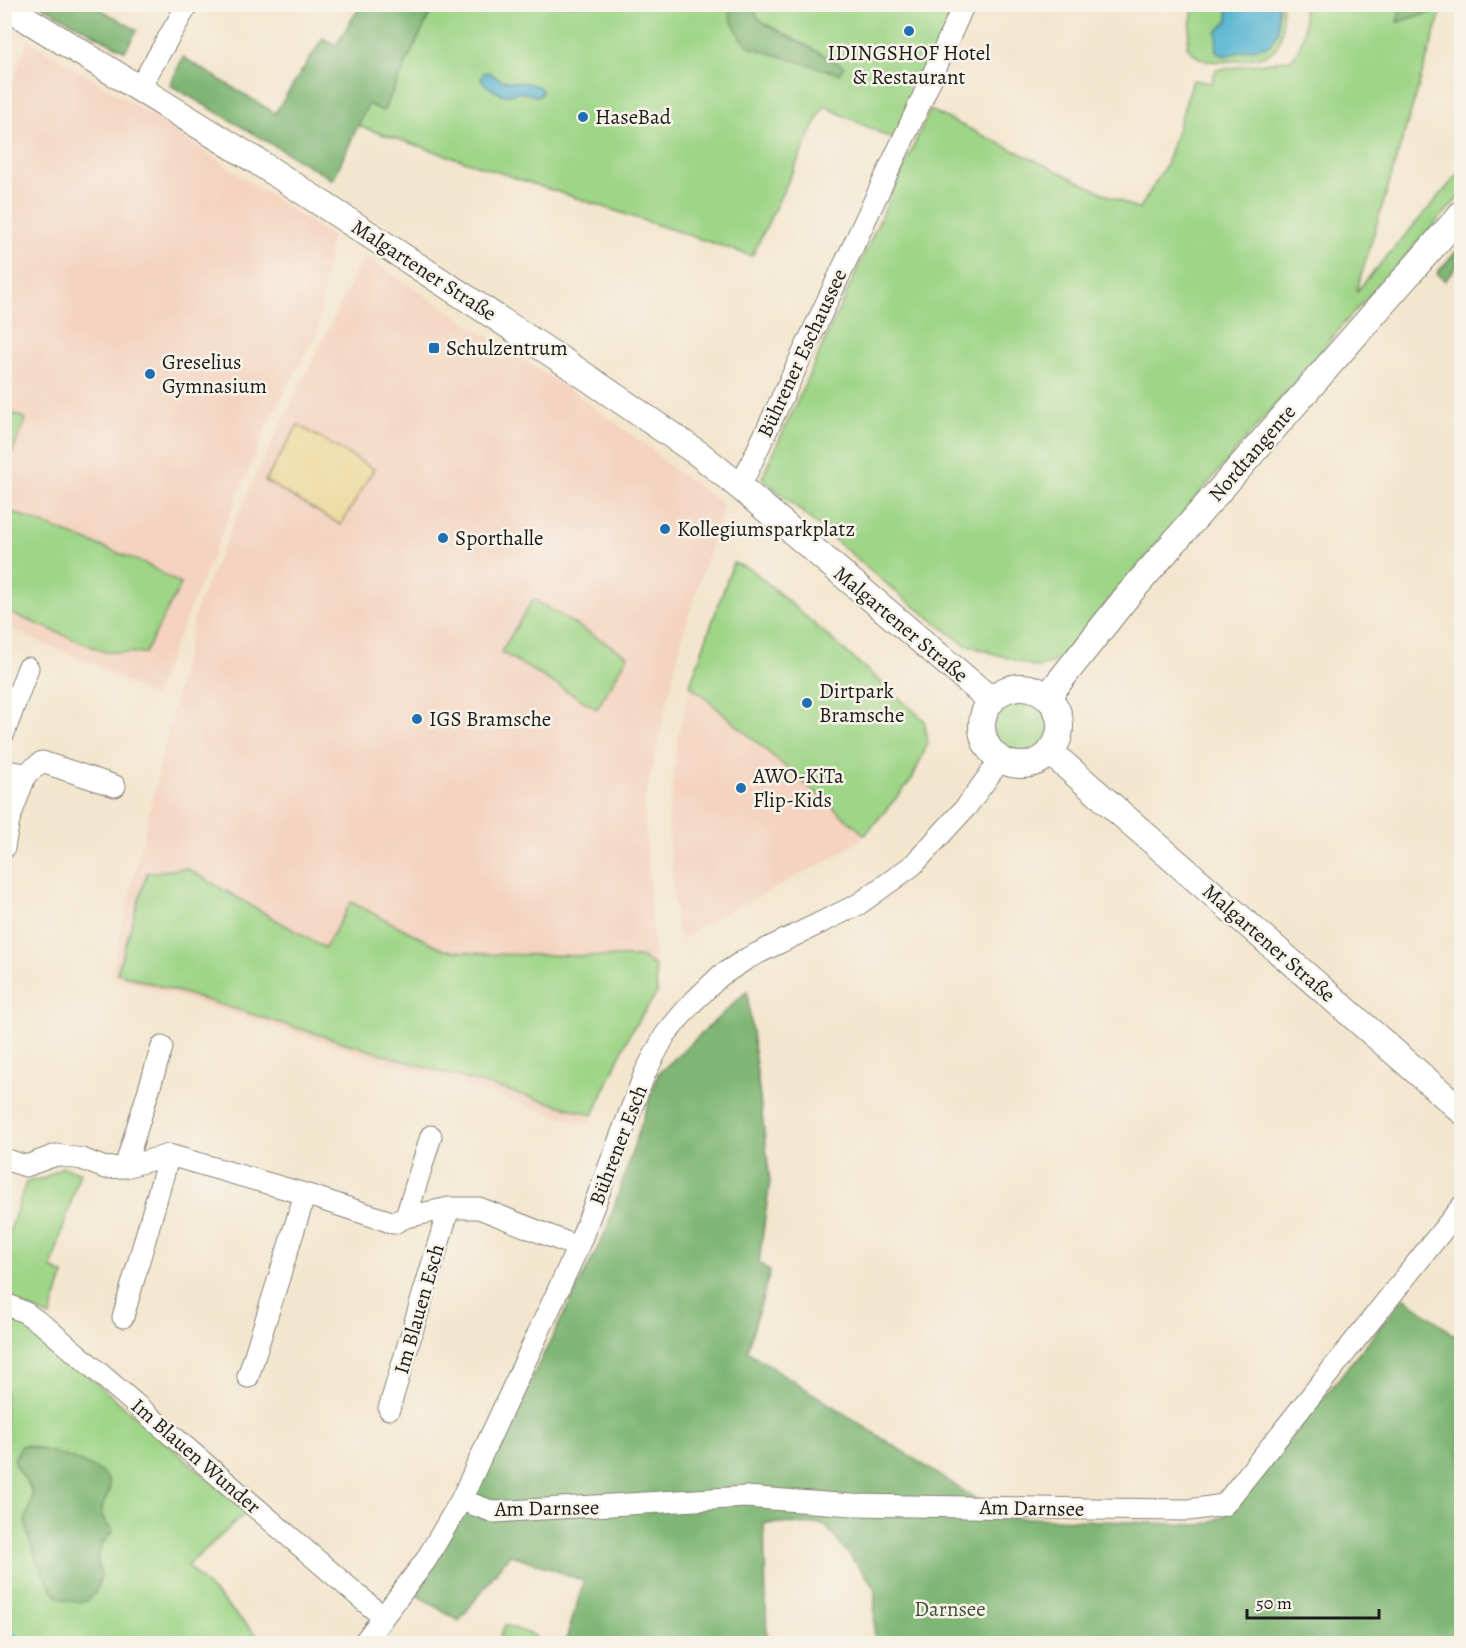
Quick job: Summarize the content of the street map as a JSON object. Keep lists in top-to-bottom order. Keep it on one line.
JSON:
{"streets":{"street":["Malgartener Straße","Bührener Eschaussee","Nordtangente","Bührener Esch","Im Blauen Esch","Im Blauen Wunder","Am Darnsee"]},"crossings":[["Malgartener Straße","Bührener Eschaussee"],["Malgartener Straße","Nordtangente"],["Malgartener Straße","Bührener Esch"],["Nordtangente","Bührener Esch"],["Bührener Esch","Im Blauen Esch"],["Bührener Esch","Im Blauen Wunder"],["Bührener Esch","Am Darnsee"]],"parks":["Darnsee"],"places":{"other":["IDINGSHOF Hotel & Restaurant","HaseBad","Greselius Gymnasium","Kollegiumsparkplatz","Sporthalle","Dirtpark Bramsche","IGS Bramsche","AWO-KiTa Flip-Kids"],"transit":["Schulzentrum"]},"scale_bar":"50 m"}
